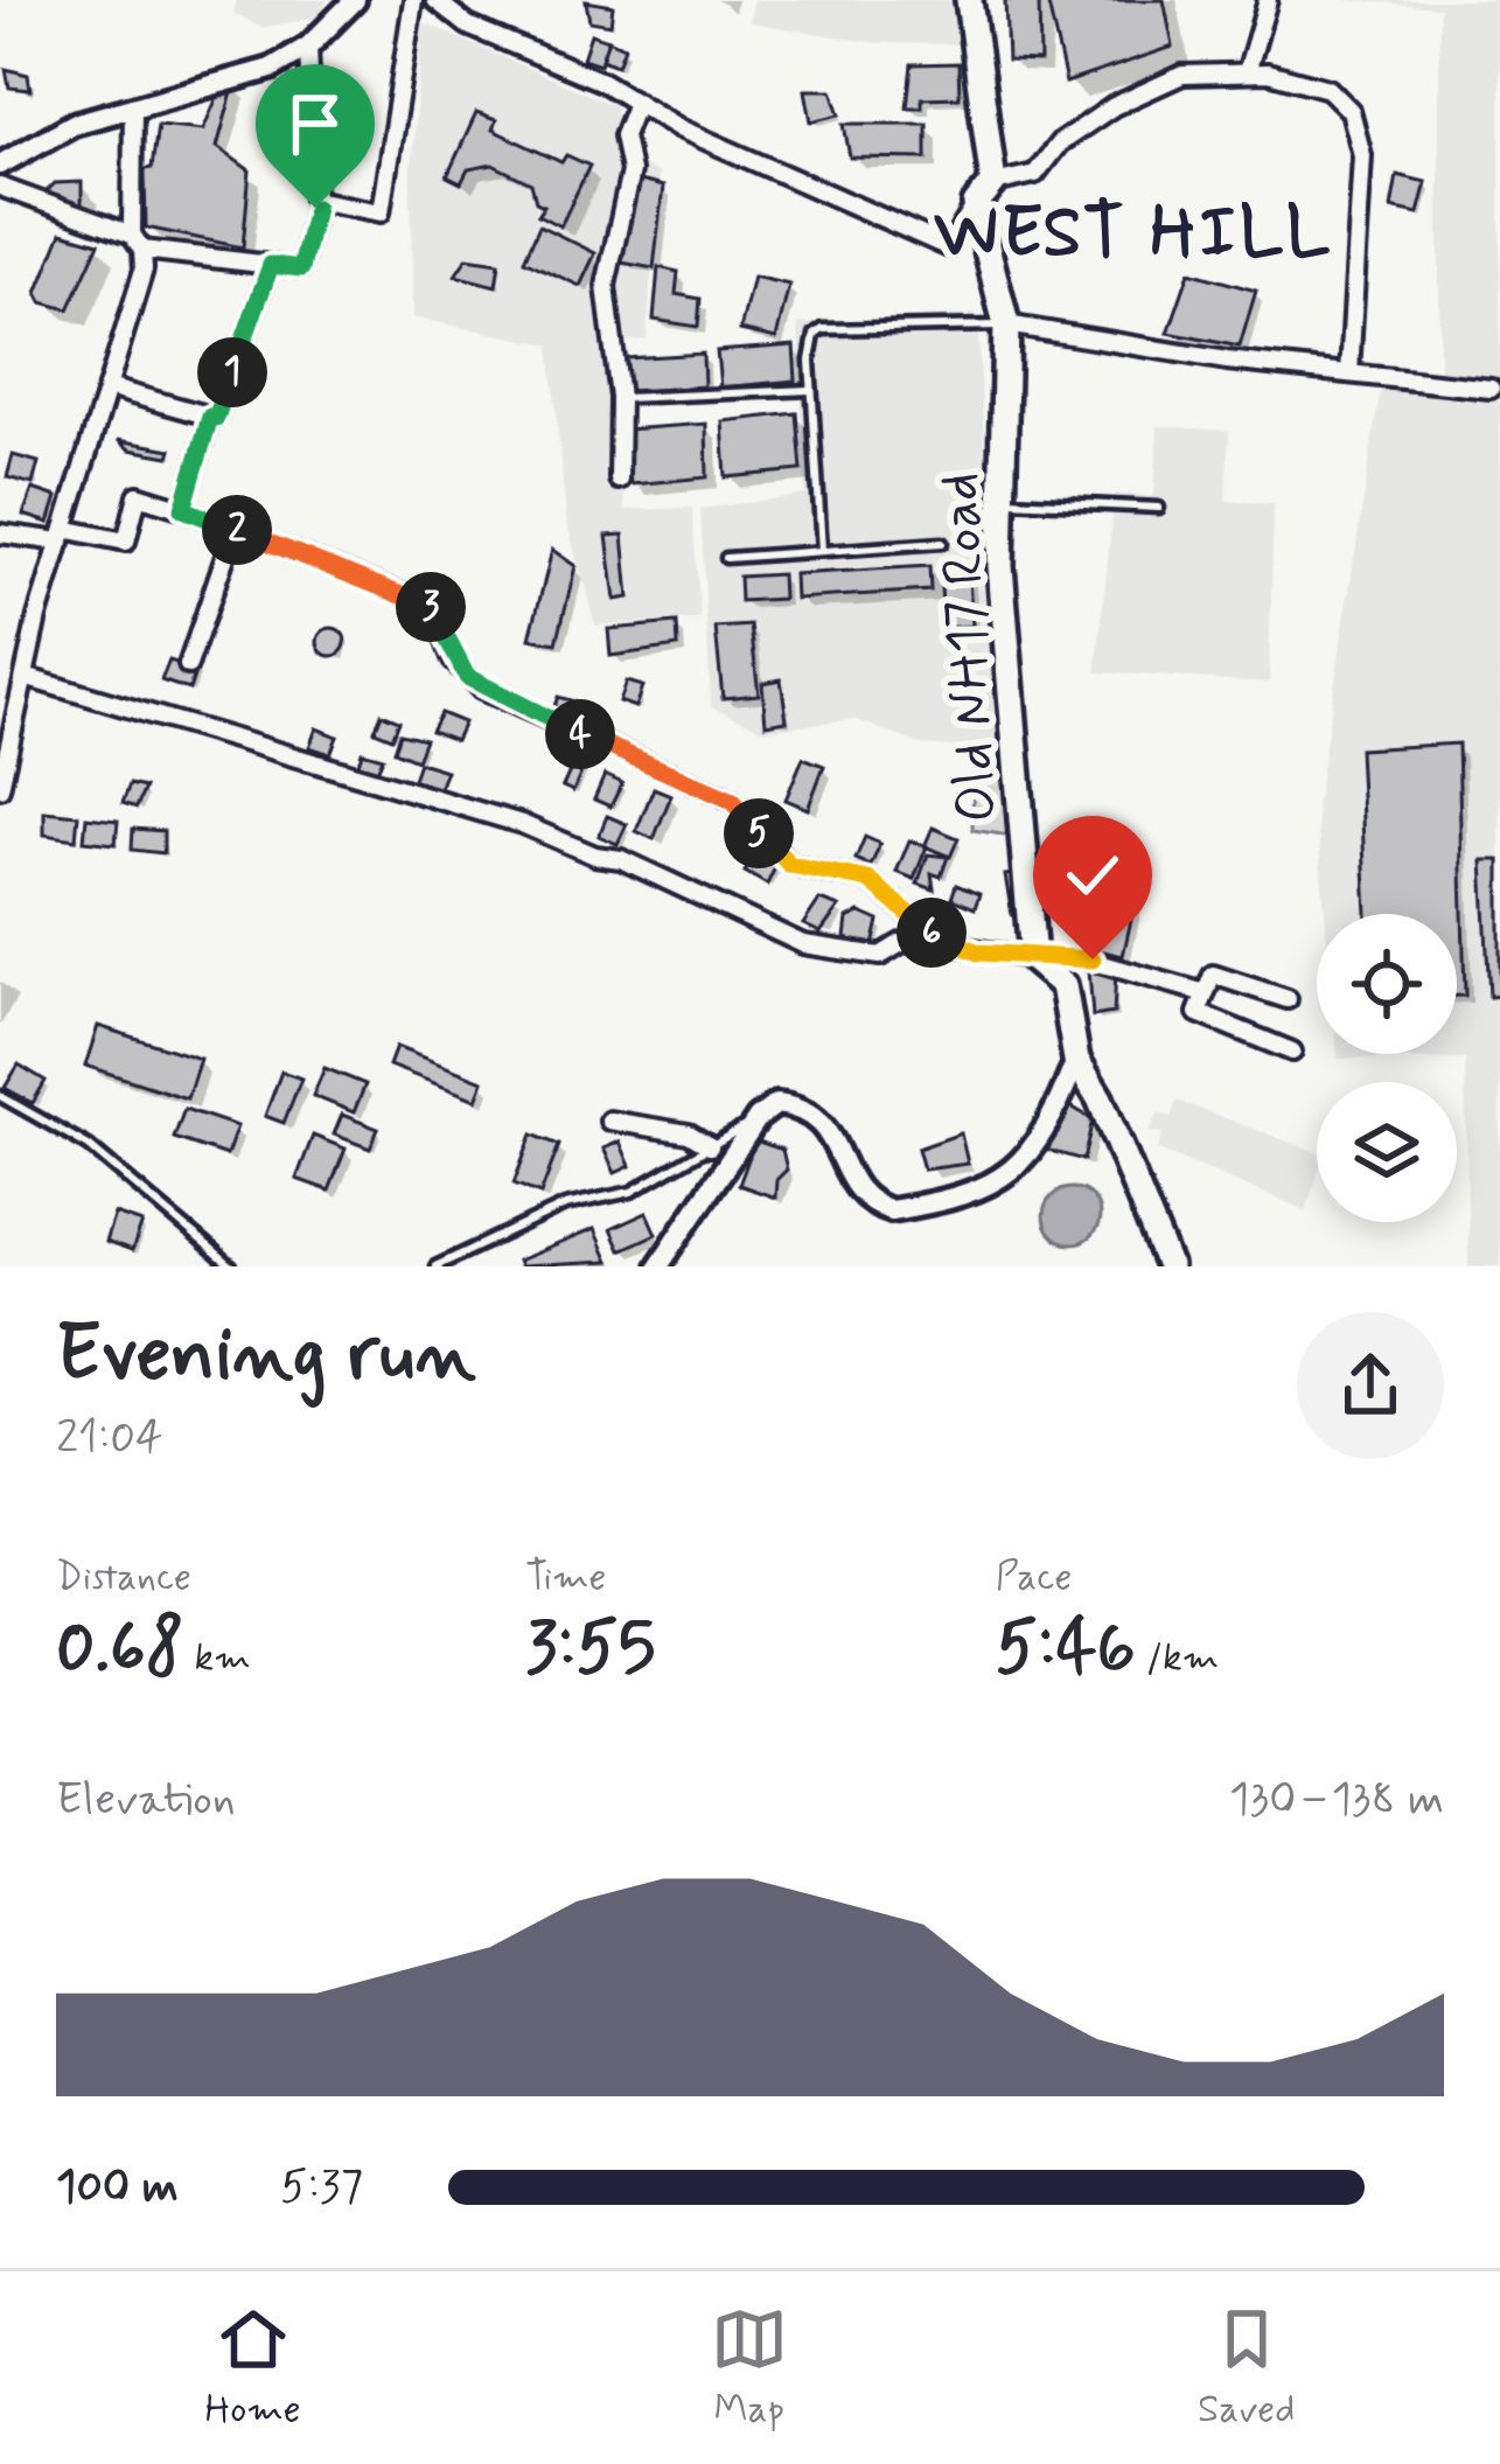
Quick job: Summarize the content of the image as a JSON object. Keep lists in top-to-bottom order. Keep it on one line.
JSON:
{"streets":{"main road":["Old NH17 Road"]},"districts":["WEST HILL"],"page":{"pins":["1","2","3","4","5","6"],"heading":["Evening run","21:04"],"stats":[["Distance","0.68 km"],["Time","3:55"],["Pace","5:46 /km"]],"chart":["Elevation","130–138 m"],"list":[{"name":"100 m","note":"5:37"}],"tabs":["Home","Map","Saved"]}}
